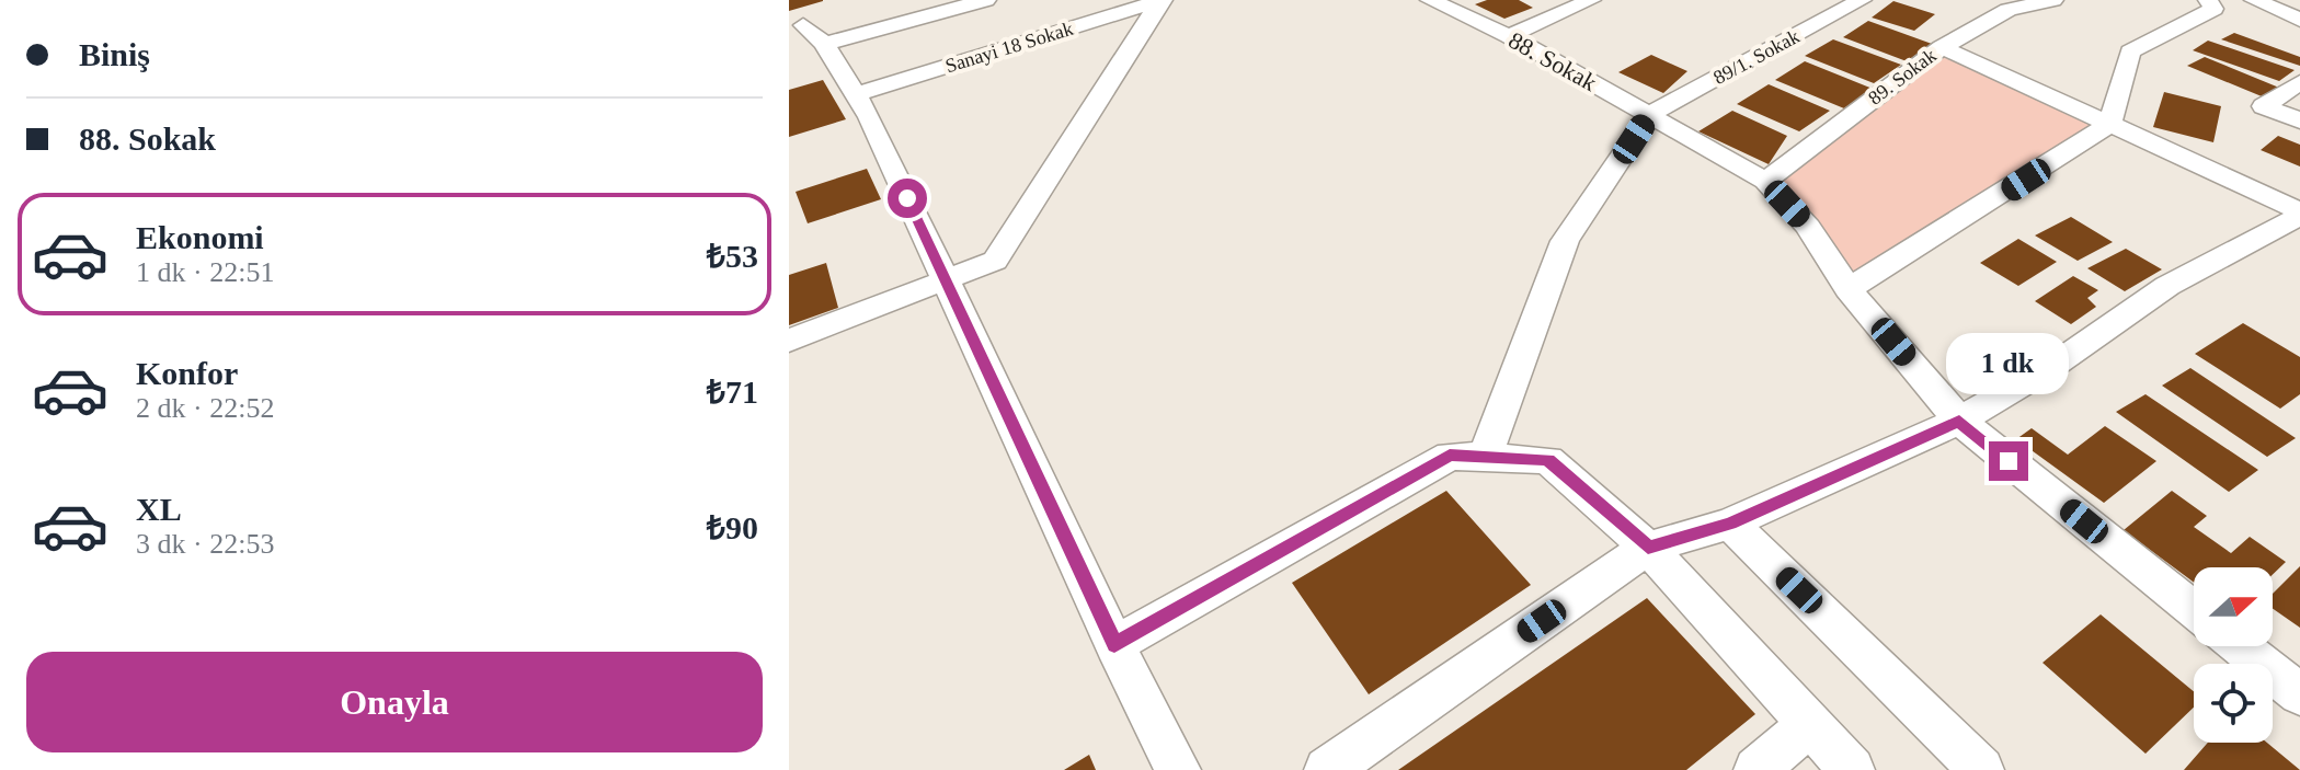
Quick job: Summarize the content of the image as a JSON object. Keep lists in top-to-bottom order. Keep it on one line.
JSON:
{"streets":{"street":["Sanayi 18 Sokak","89/1. Sokak","88. Sokak","89. Sokak"]},"crossings":[["89/1. Sokak","88. Sokak"],["88. Sokak","89. Sokak"]],"north":"right","page":{"banner":["Biniş","88. Sokak"],"list":[{"name":"Ekonomi","note":"1 dk · 22:51","value":"₺53"},{"name":"Konfor","note":"2 dk · 22:52","value":"₺71"},{"name":"XL","note":"3 dk · 22:53","value":"₺90"}],"bubble":"1 dk","buttons":"Onayla"}}
